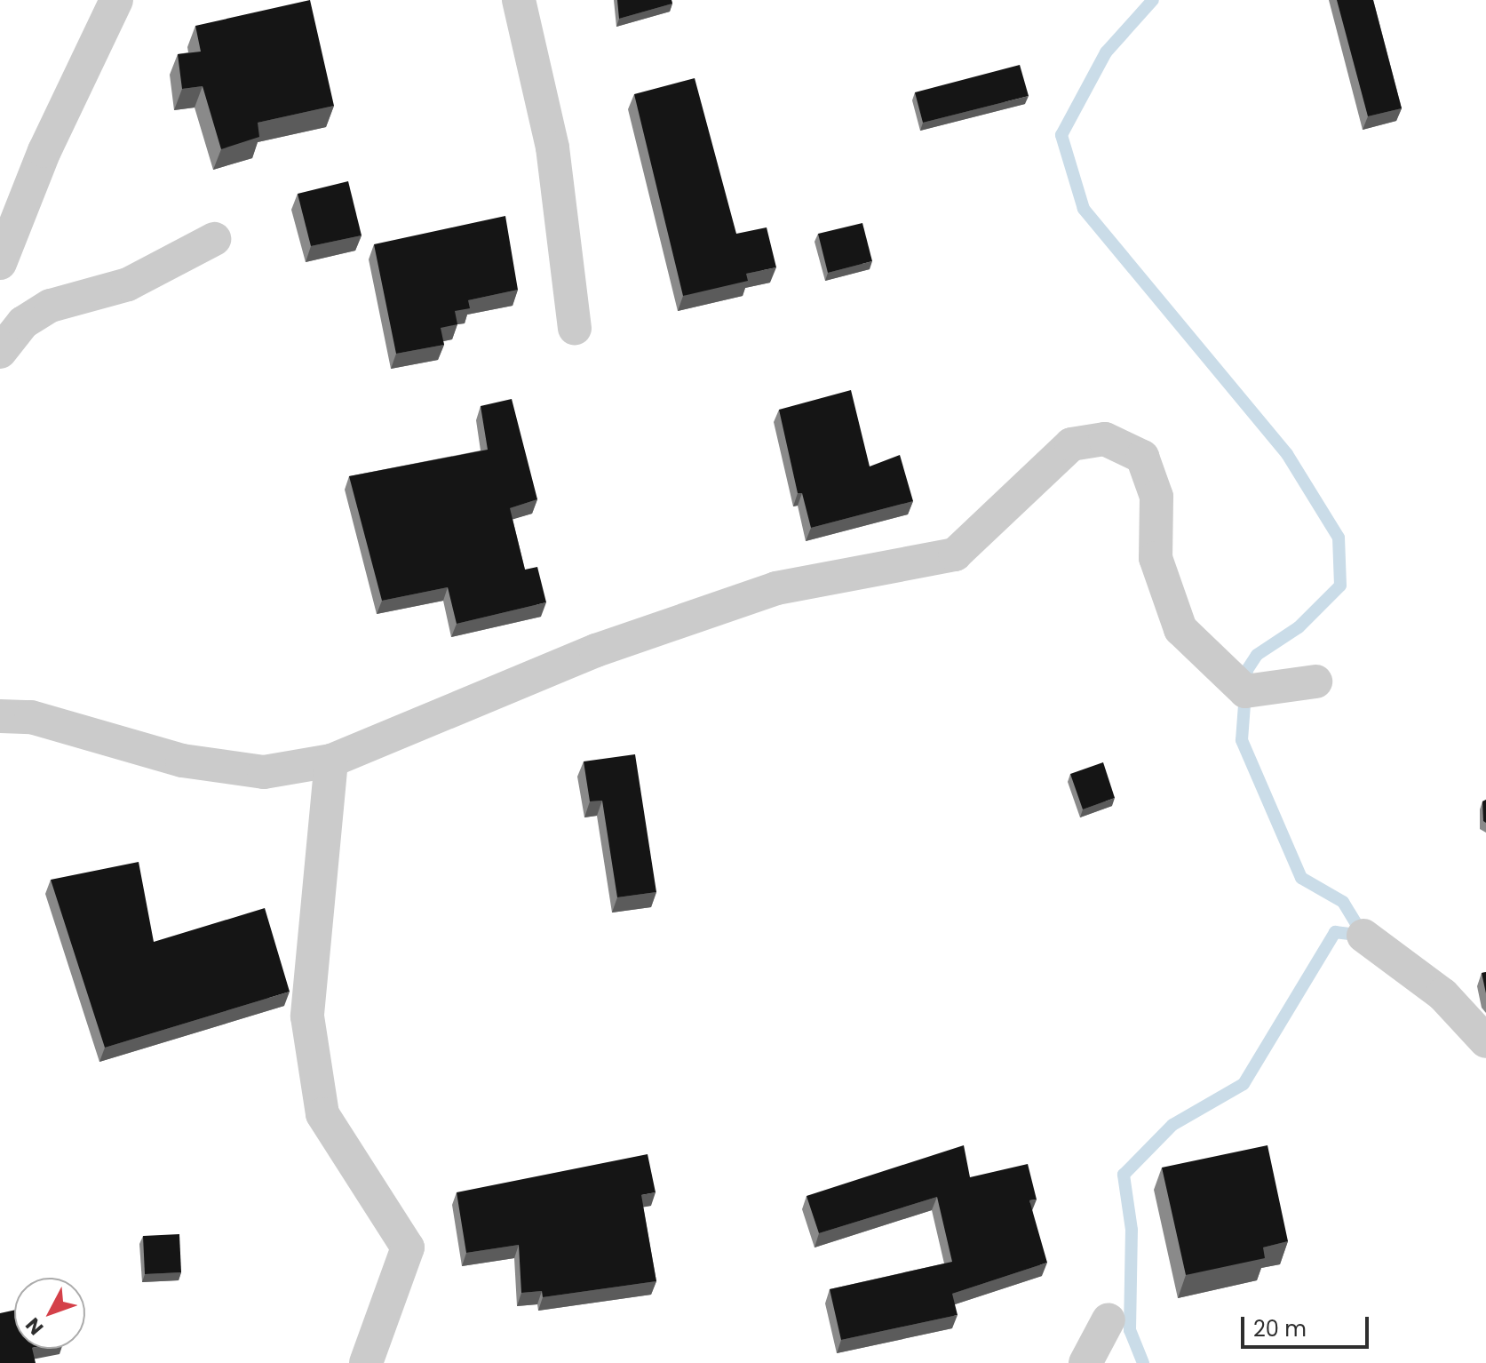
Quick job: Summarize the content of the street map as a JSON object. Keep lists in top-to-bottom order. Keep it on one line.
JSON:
{"scale_bar":"20 m","north":"bottom left"}
